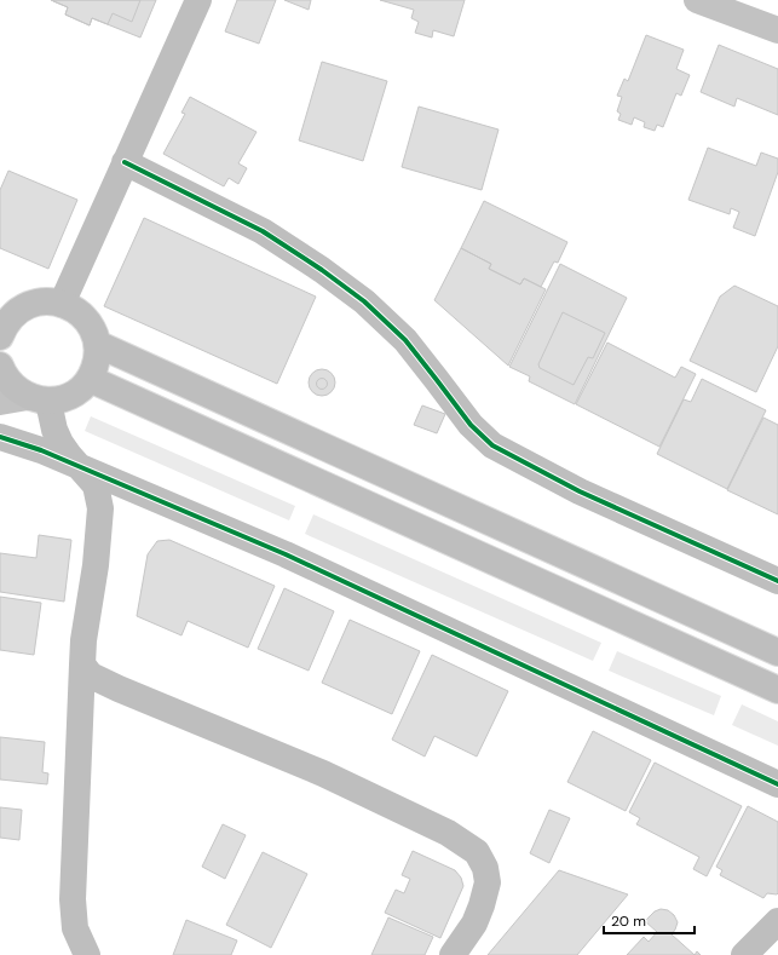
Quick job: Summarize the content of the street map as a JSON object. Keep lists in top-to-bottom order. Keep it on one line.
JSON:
{"scale_bar":"20 m"}
